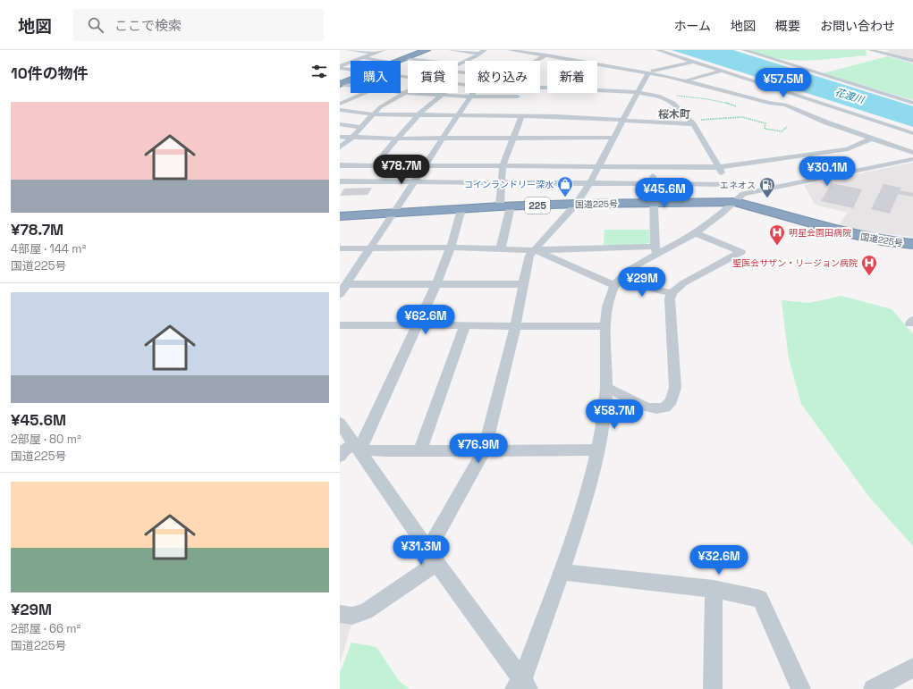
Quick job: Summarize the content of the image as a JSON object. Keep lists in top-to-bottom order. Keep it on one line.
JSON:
{"streets":{"highway":["国道225号","225"]},"districts":["桜木町"],"water":["花渡川"],"places":{"shop":["コインランドリー深水"],"fuel station":["エネオス"],"hospital":["明星会園田病院","聖医会サザン・リージョン病院"]},"page":{"header":"地図","search":"ここで検索","nav":["ホーム","地図","概要","お問い合わせ"],"heading":"10件の物件","chip":["購入","賃貸","絞り込み","新着"],"price":["¥57.5M","¥78.7M","¥30.1M","¥45.6M","¥29M","¥62.6M","¥58.7M","¥76.9M","¥31.3M","¥32.6M"],"list":[{"name":"¥78.7M","note":"4部屋 · 144 m² · 国道225号"},{"name":"¥45.6M","note":"2部屋 · 80 m² · 国道225号"},{"name":"¥29M","note":"2部屋 · 66 m² · 国道225号"}]}}
